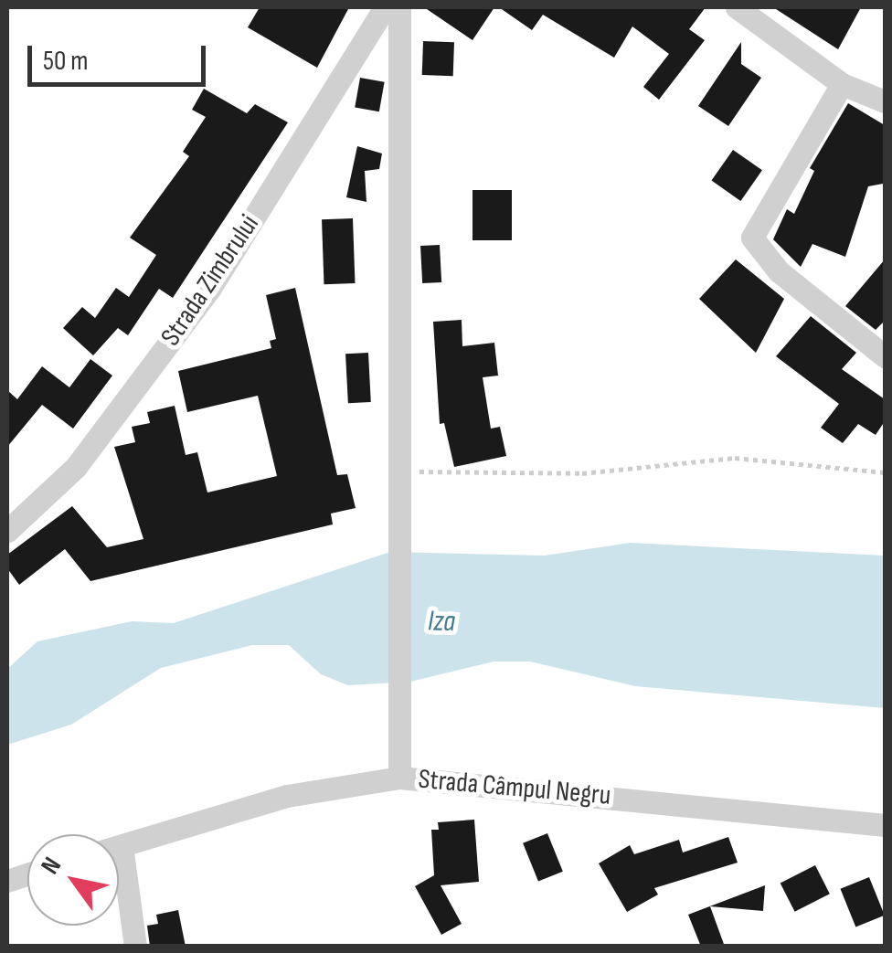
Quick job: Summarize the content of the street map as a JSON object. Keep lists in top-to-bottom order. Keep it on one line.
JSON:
{"streets":{"street":["Strada Zimbrului","Strada Câmpul Negru"]},"water":["Iza"],"scale_bar":"50 m","north":"top left"}
